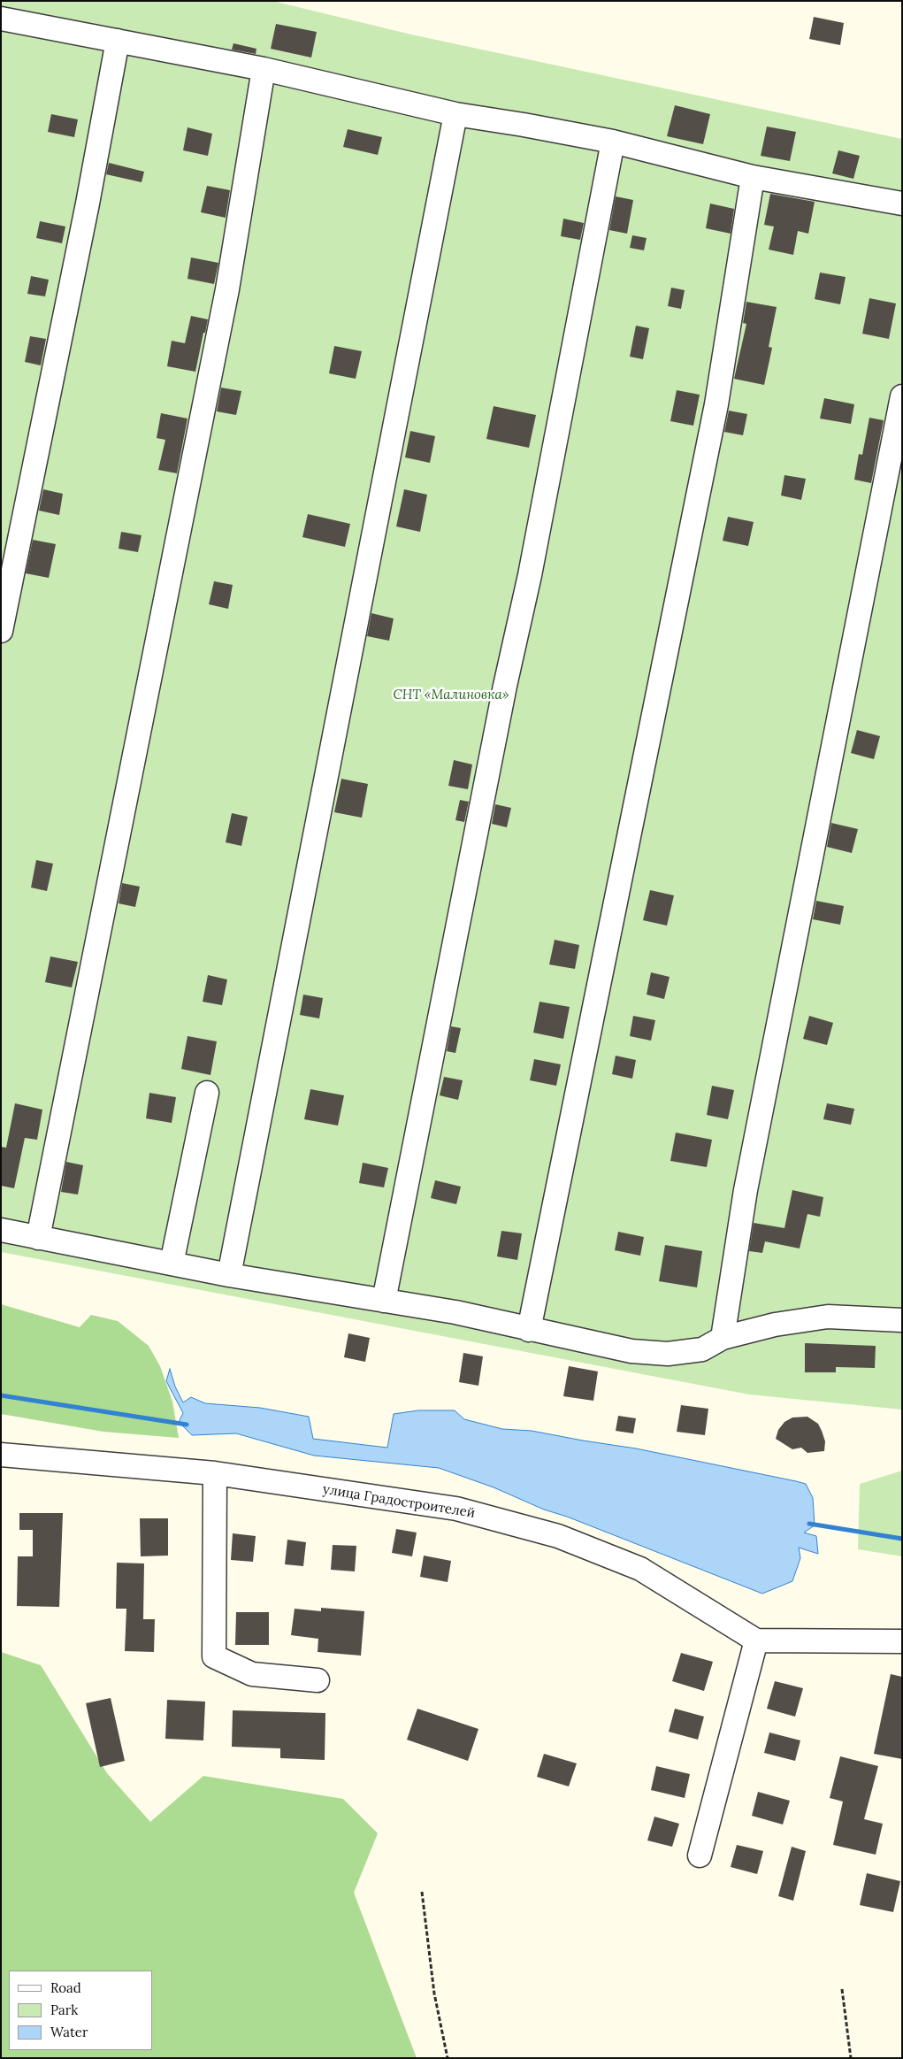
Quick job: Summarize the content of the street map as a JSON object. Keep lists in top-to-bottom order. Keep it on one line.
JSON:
{"streets":{"street":["улица Градостроителей"]},"parks":["СНТ «Малиновка»"],"legend":["Road","Park","Water"]}
